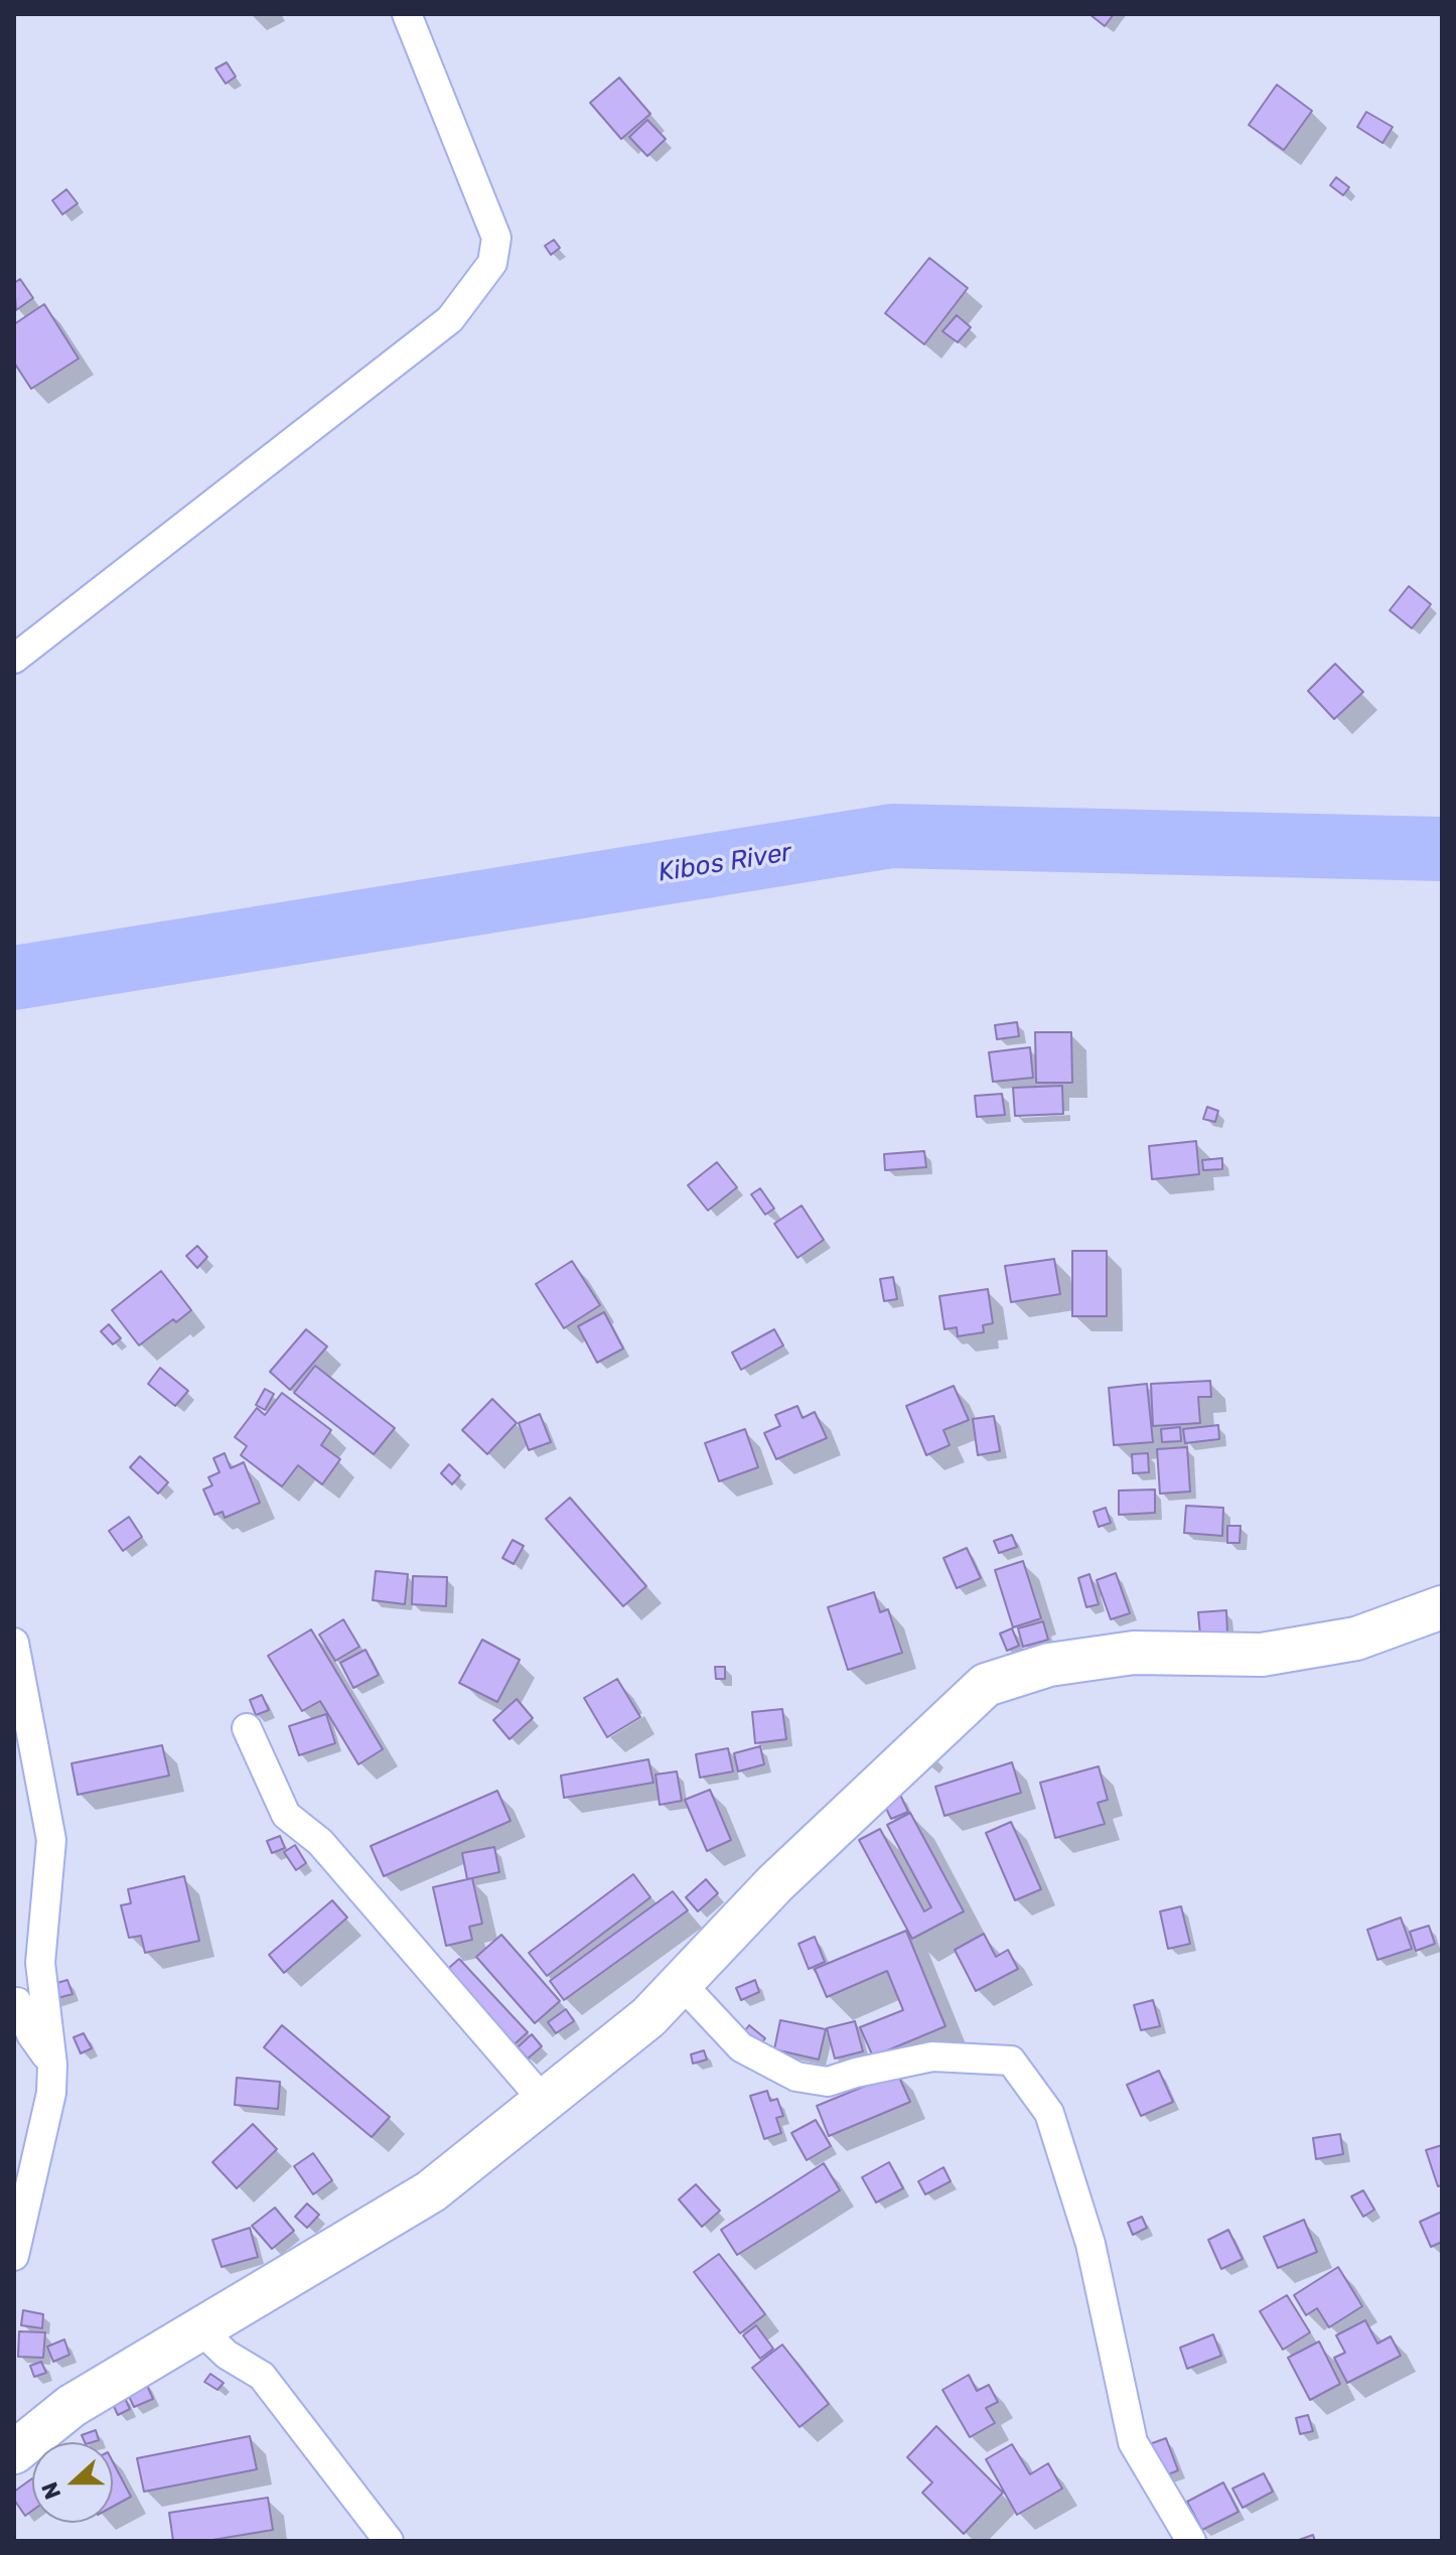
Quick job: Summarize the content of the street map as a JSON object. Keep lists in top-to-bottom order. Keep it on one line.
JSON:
{"water":["Kibos River"],"north":"left"}
